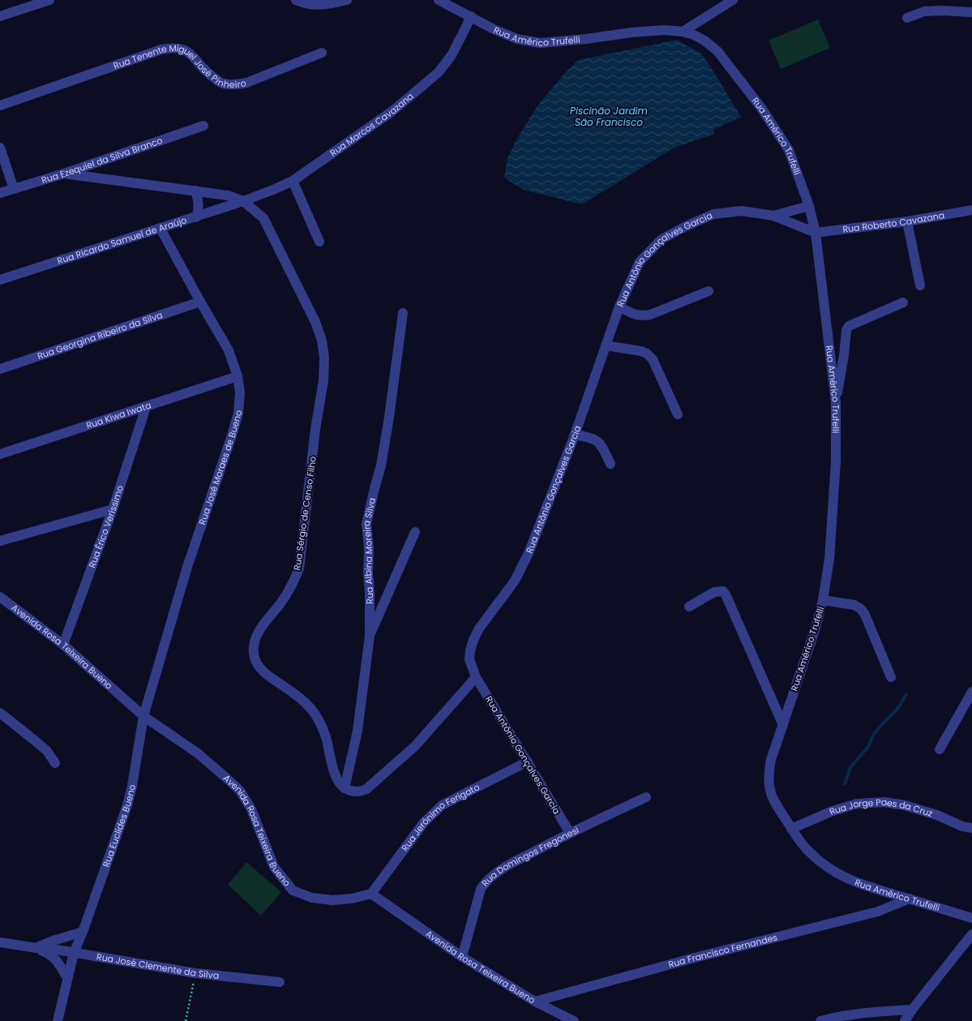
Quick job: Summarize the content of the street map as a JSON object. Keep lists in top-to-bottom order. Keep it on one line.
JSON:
{"streets":{"street":["Rua Américo Trufelli","Rua Tenente Miguel José Pinheiro","Rua Marcos Cavazana","Rua Ezequiel da Silva Branco","Rua Roberto Cavazana","Rua Ricardo Samuel de Araújo","Rua Antônio Gonçalves Garcia","Rua Georgina Ribeiro da Silva","Rua Kiwa Iwata","Rua José Moraes de Bueno","Rua Sérgio de Censo Filho","Rua Érico Veríssimo","Rua Albina Moreira Silva","Avenida Rosa Teixeira Bueno","Rua Jorge Paes da Cruz","Rua Jerônimo Ferigato","Rua Euclídes Bueno","Rua Domingos Fregonesi","Rua Francisco Fernandes","Rua José Clemente da Silva"]},"crossings":[["Rua Américo Trufelli","Rua Marcos Cavazana"],["Rua Américo Trufelli","Rua Roberto Cavazana"],["Rua Américo Trufelli","Rua Antônio Gonçalves Garcia"],["Rua Américo Trufelli","Rua Jorge Paes da Cruz"],["Rua Américo Trufelli","Rua Francisco Fernandes"],["Rua Marcos Cavazana","Rua Ricardo Samuel de Araújo"],["Rua Marcos Cavazana","Rua Sérgio de Censo Filho"],["Rua Ezequiel da Silva Branco","Rua Sérgio de Censo Filho"],["Rua Roberto Cavazana","Rua Antônio Gonçalves Garcia"],["Rua Ricardo Samuel de Araújo","Rua José Moraes de Bueno"],["Rua Ricardo Samuel de Araújo","Rua Sérgio de Censo Filho"],["Rua Antônio Gonçalves Garcia","Rua Jerônimo Ferigato"],["Rua Antônio Gonçalves Garcia","Rua Domingos Fregonesi"],["Rua Georgina Ribeiro da Silva","Rua José Moraes de Bueno"],["Rua Kiwa Iwata","Rua José Moraes de Bueno"],["Rua Kiwa Iwata","Rua Érico Veríssimo"],["Rua José Moraes de Bueno","Avenida Rosa Teixeira Bueno"],["Rua José Moraes de Bueno","Rua Euclídes Bueno"],["Rua Sérgio de Censo Filho","Rua Albina Moreira Silva"],["Rua Érico Veríssimo","Avenida Rosa Teixeira Bueno"],["Avenida Rosa Teixeira Bueno","Rua Jerônimo Ferigato"],["Avenida Rosa Teixeira Bueno","Rua Euclídes Bueno"],["Avenida Rosa Teixeira Bueno","Rua Domingos Fregonesi"],["Avenida Rosa Teixeira Bueno","Rua Francisco Fernandes"],["Rua Euclídes Bueno","Rua José Clemente da Silva"]],"water":["Piscinão Jardim São Francisco"]}
